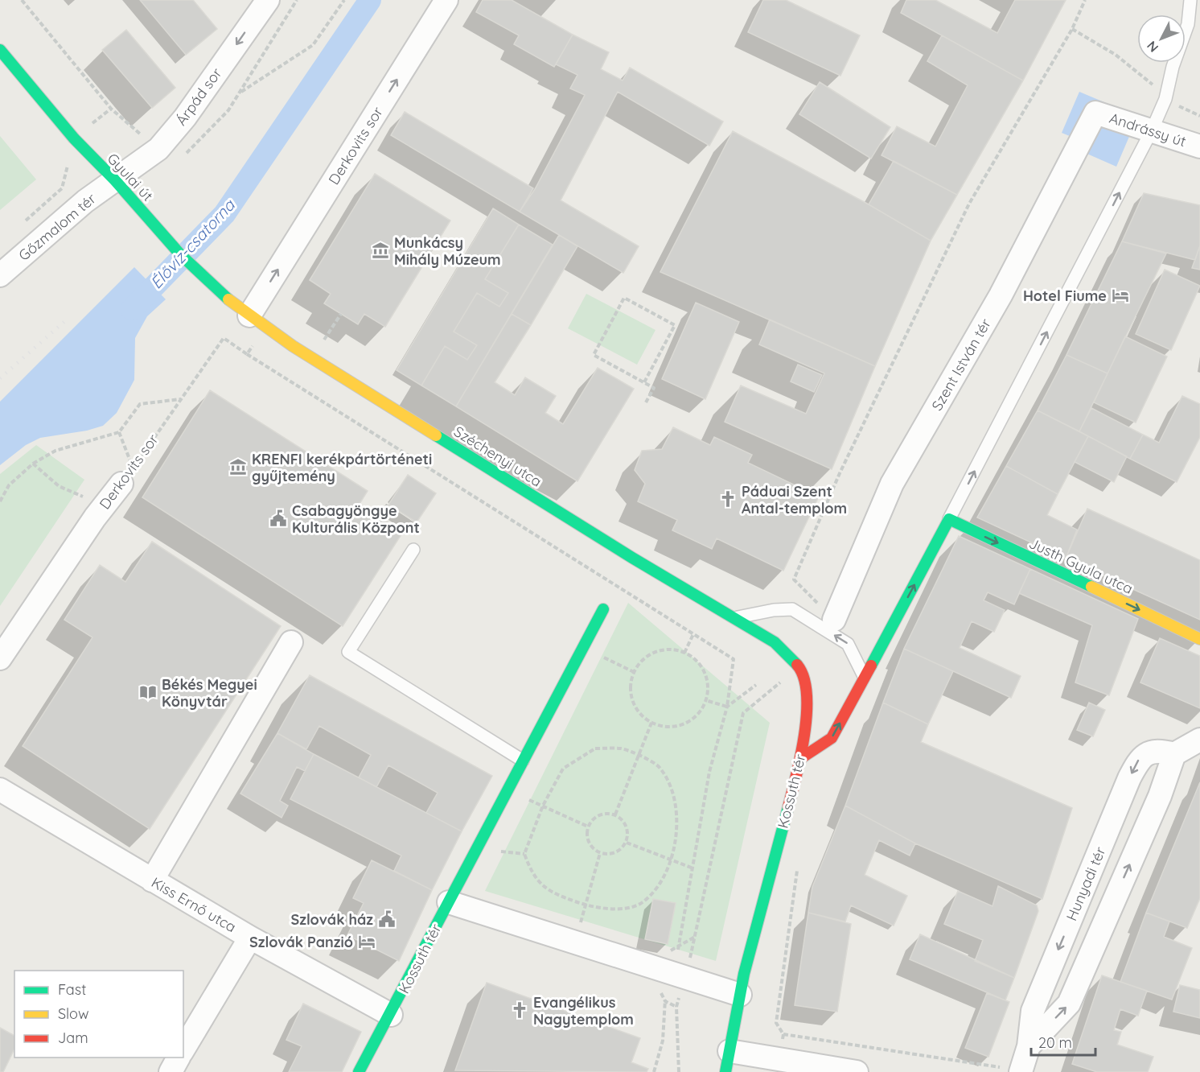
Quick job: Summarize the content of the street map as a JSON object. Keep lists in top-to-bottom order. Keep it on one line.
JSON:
{"streets":{"main road":["Gyulai út","Széchenyi utca","Justh Gyula utca","Kossuth tér"],"street":["Árpád sor","Andrássy út","Derkovits sor","Gőzmalom tér","Szent István tér","Hunyadi tér","Kiss Ernő utca"]},"crossings":[["Árpád sor","Gyulai út"],["Árpád sor","Gőzmalom tér"],["Andrássy út","Szent István tér"],["Derkovits sor","Gyulai út"],["Derkovits sor","Széchenyi utca"],["Gyulai út","Gőzmalom tér"],["Gyulai út","Széchenyi utca"],["Széchenyi utca","Kossuth tér"],["Kossuth tér","Kiss Ernő utca"]],"one_way":["Árpád sor","Derkovits sor","Justh Gyula utca"],"water":["Élővíz-csatorna"],"places":{"museum":["Munkácsy Mihály Múzeum","KRENFI kerékpártörténeti gyűjtemény"],"hotel":["Hotel Fiume","Szlovák Panzió"],"church":["Páduai Szent Antal-templom","Evangélikus Nagytemplom"],"public building":["Csabagyöngye Kulturális Központ","Szlovák ház"],"library":["Békés Megyei Könyvtár"]},"legend":["Fast","Slow","Jam"],"scale_bar":"20 m","north":"bottom left"}
